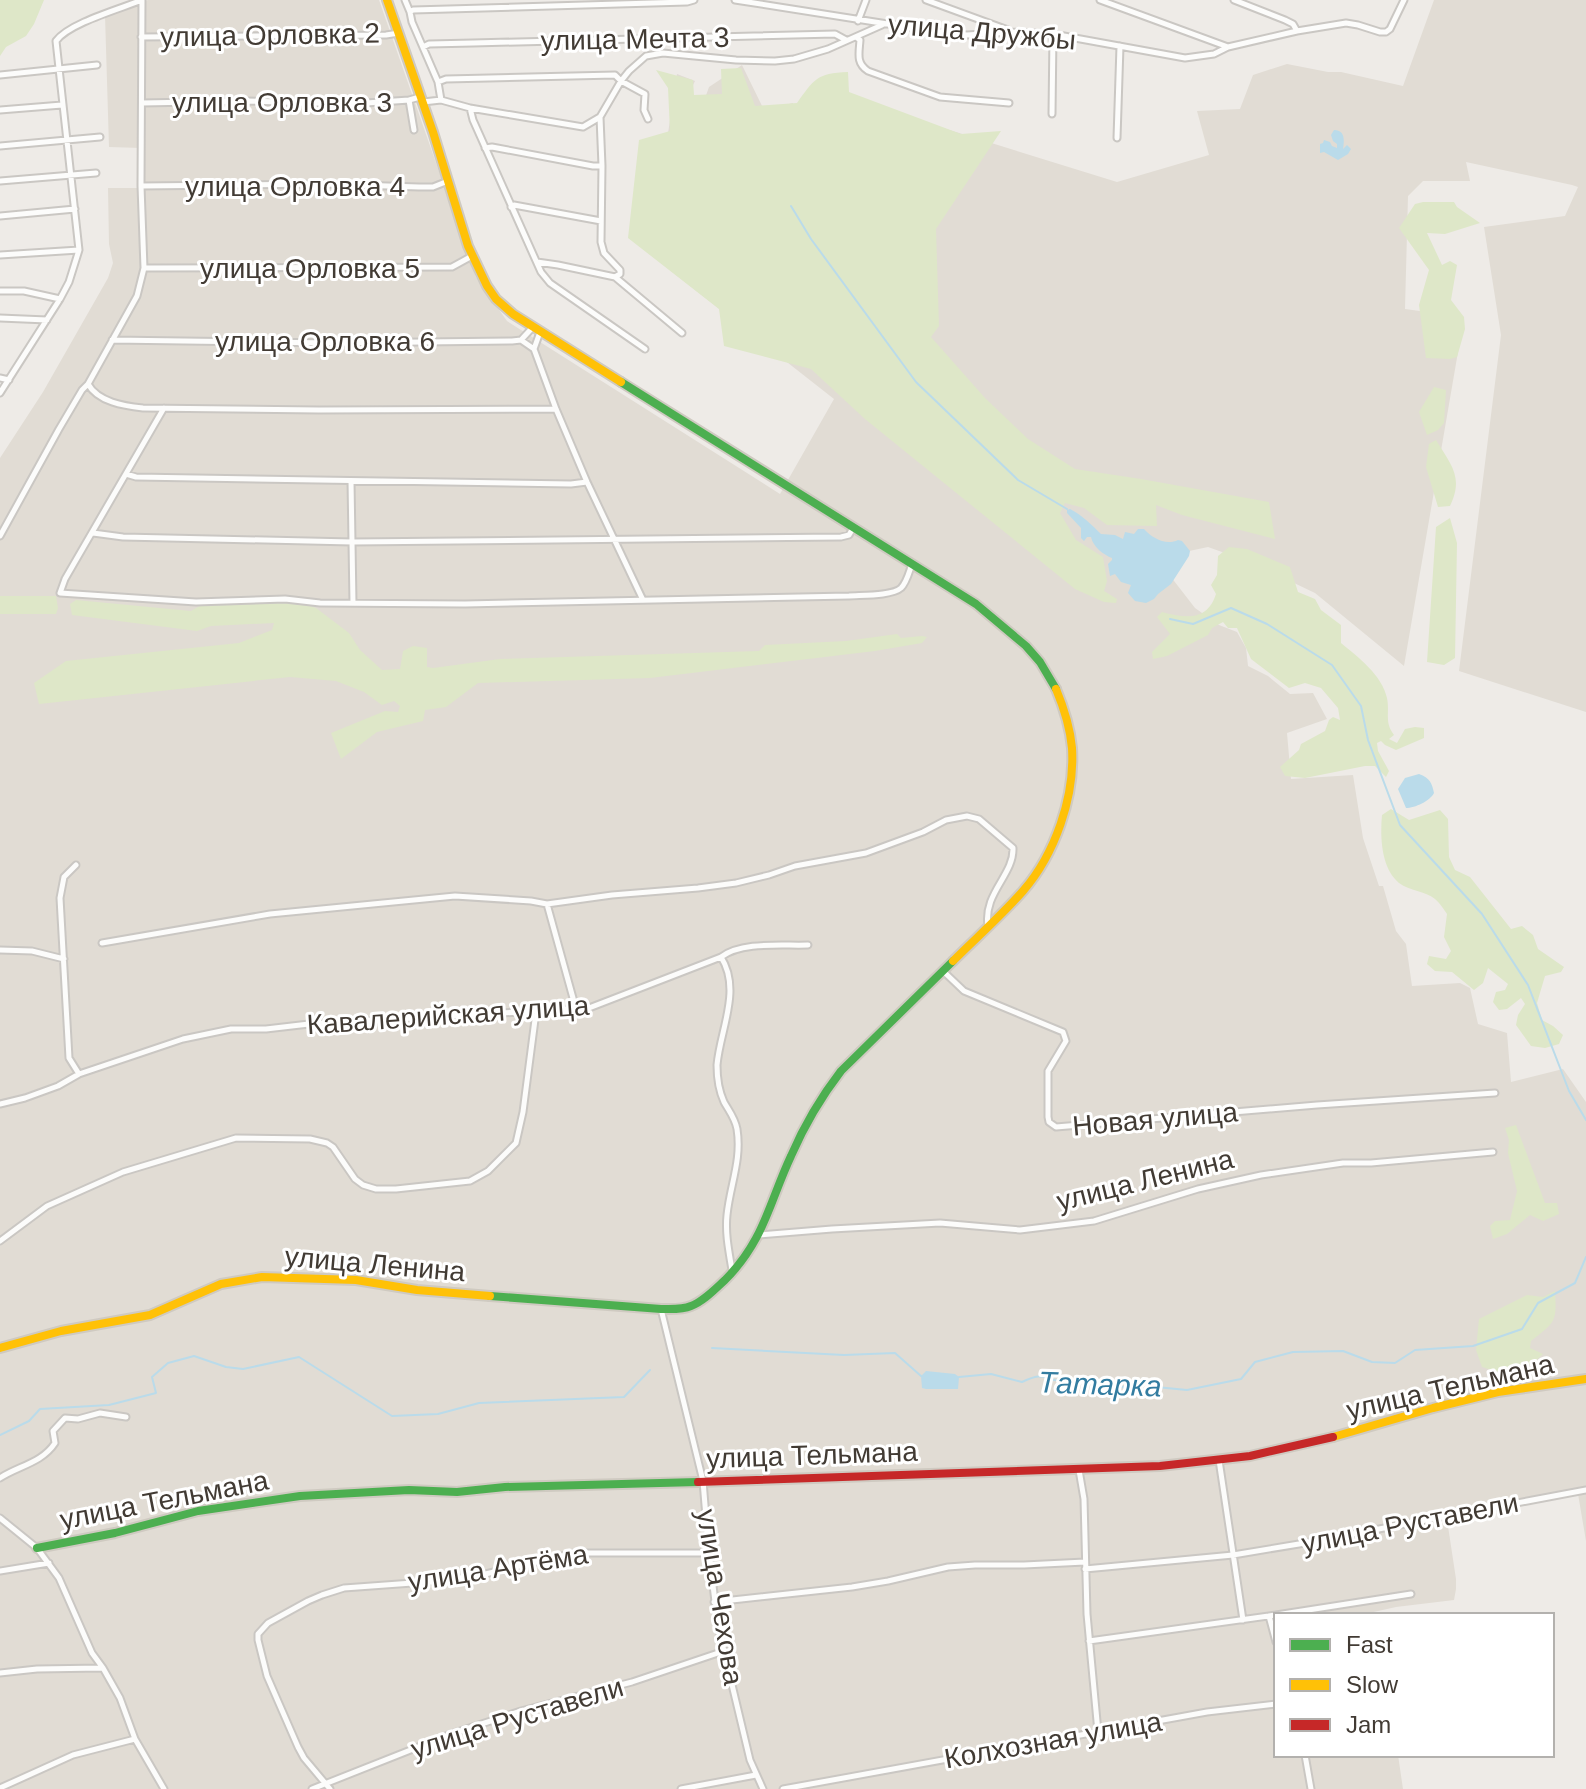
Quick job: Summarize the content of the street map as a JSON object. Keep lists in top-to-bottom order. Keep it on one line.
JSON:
{"streets":{"street":["улица Дружбы","улица Орловка 2","улица Мечта 3","улица Орловка 3","улица Орловка 4","улица Орловка 5","улица Орловка 6","Кавалерийская улица","Новая улица","улица Ленина","улица Тельмана","улица Руставели","улица Артёма","улица Чехова","Колхозная улица"]},"crossings":[["улица Орловка 2","улица Ленина"],["улица Орловка 3","улица Ленина"],["улица Орловка 4","улица Ленина"],["улица Орловка 5","улица Ленина"],["Новая улица","улица Ленина"],["улица Ленина","улица Чехова"],["улица Тельмана","улица Чехова"],["улица Руставели","улица Артёма"],["улица Руставели","улица Чехова"],["улица Артёма","улица Чехова"]],"water":["Татарка"],"legend":["Fast","Slow","Jam"]}
